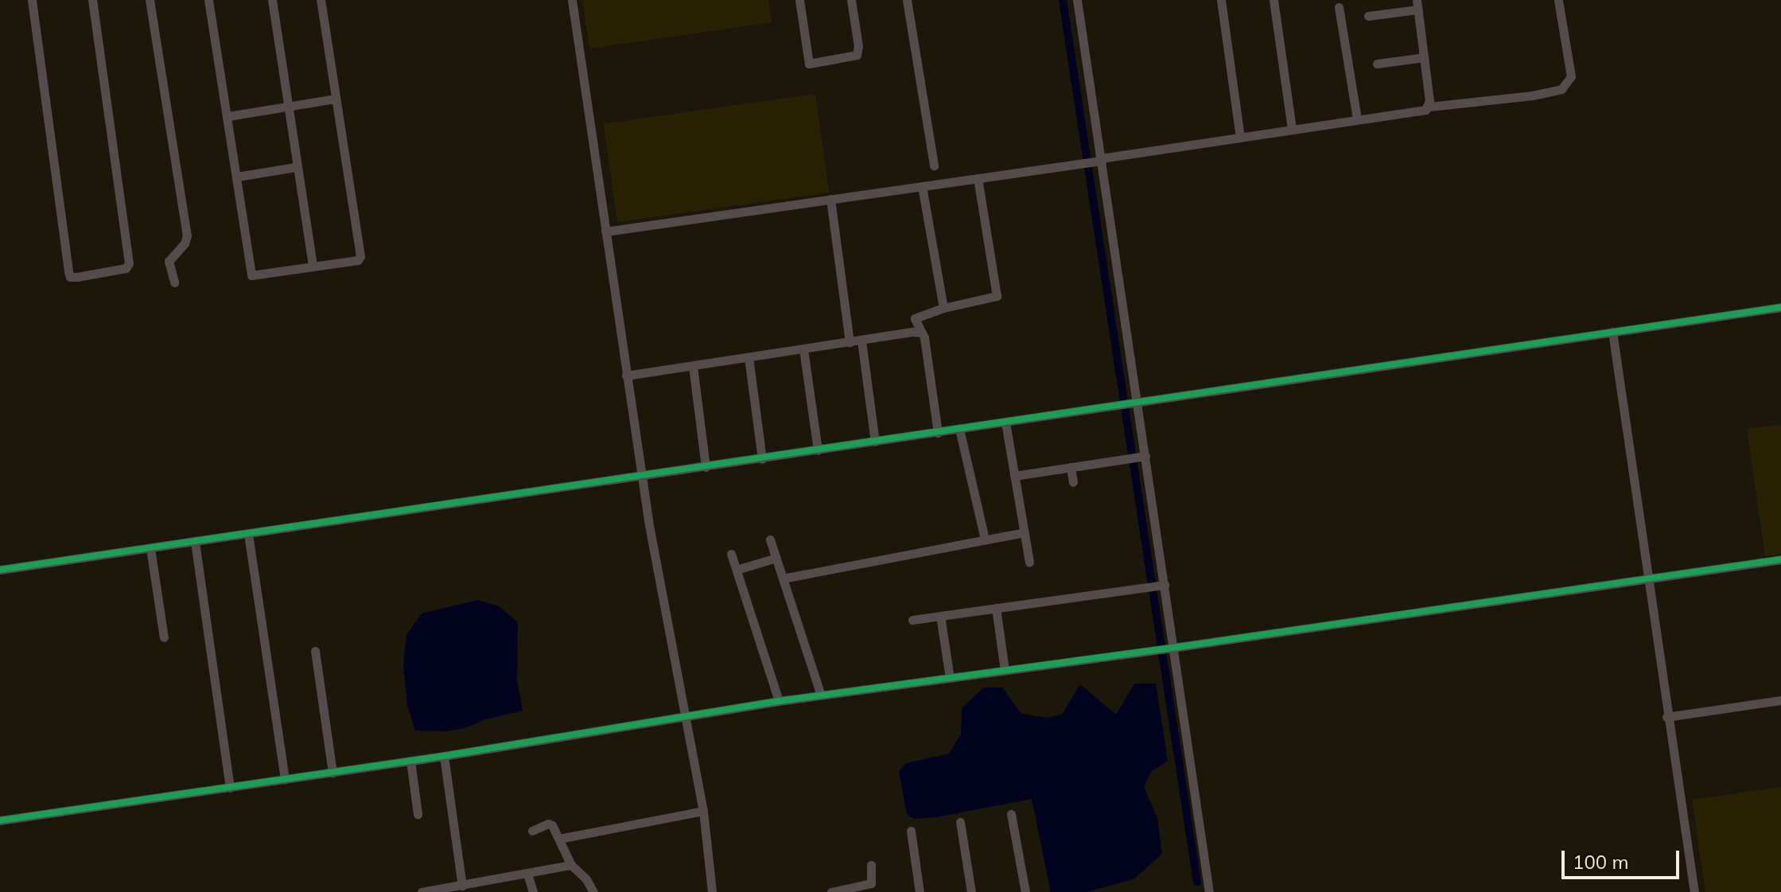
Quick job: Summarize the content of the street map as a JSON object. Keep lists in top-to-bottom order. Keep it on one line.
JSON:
{"scale_bar":"100 m"}
